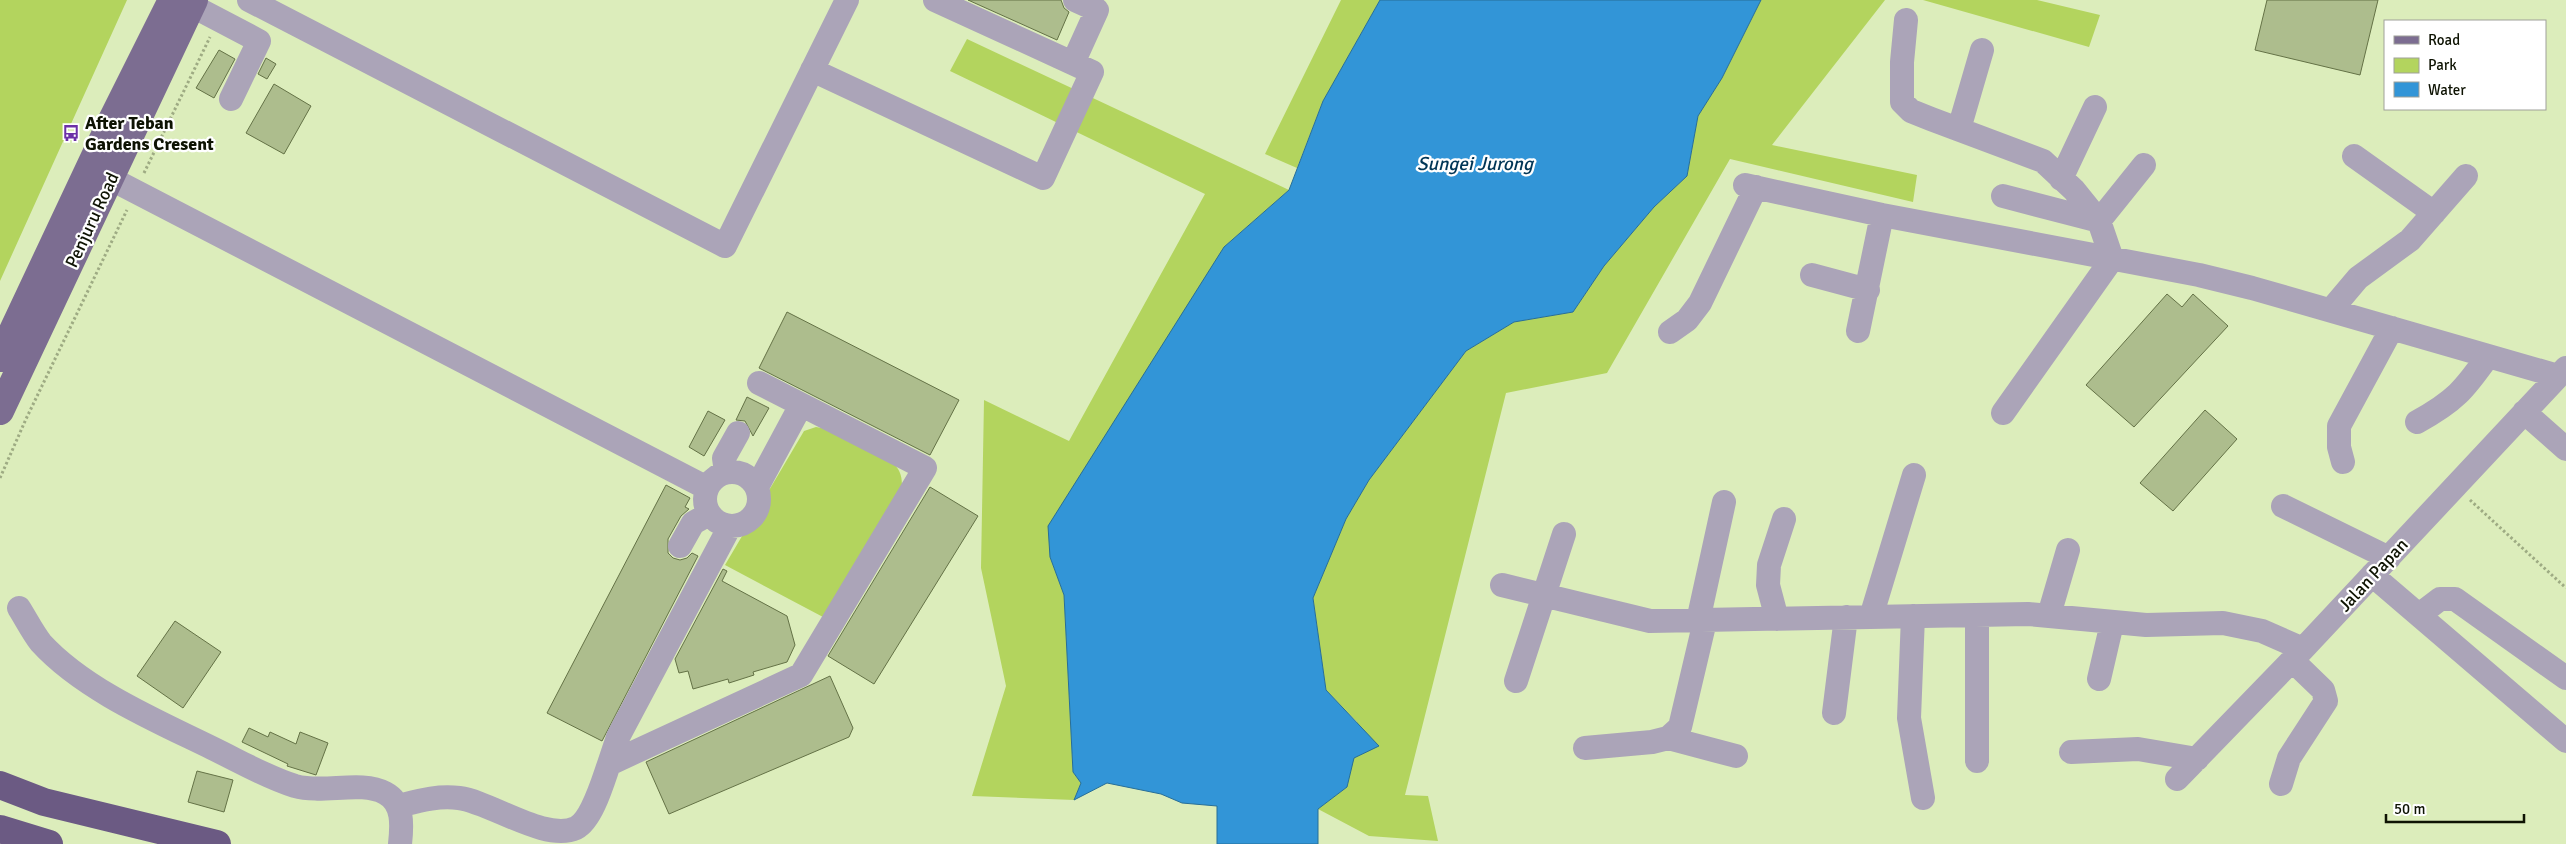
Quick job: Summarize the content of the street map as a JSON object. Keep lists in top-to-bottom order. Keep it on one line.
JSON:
{"streets":{"main road":["Penjuru Road"],"street":["Jalan Papan"]},"water":["Sungei Jurong"],"places":{"bus stop":["After Teban Gardens Cresent"]},"legend":["Road","Park","Water"],"scale_bar":"50 m"}
